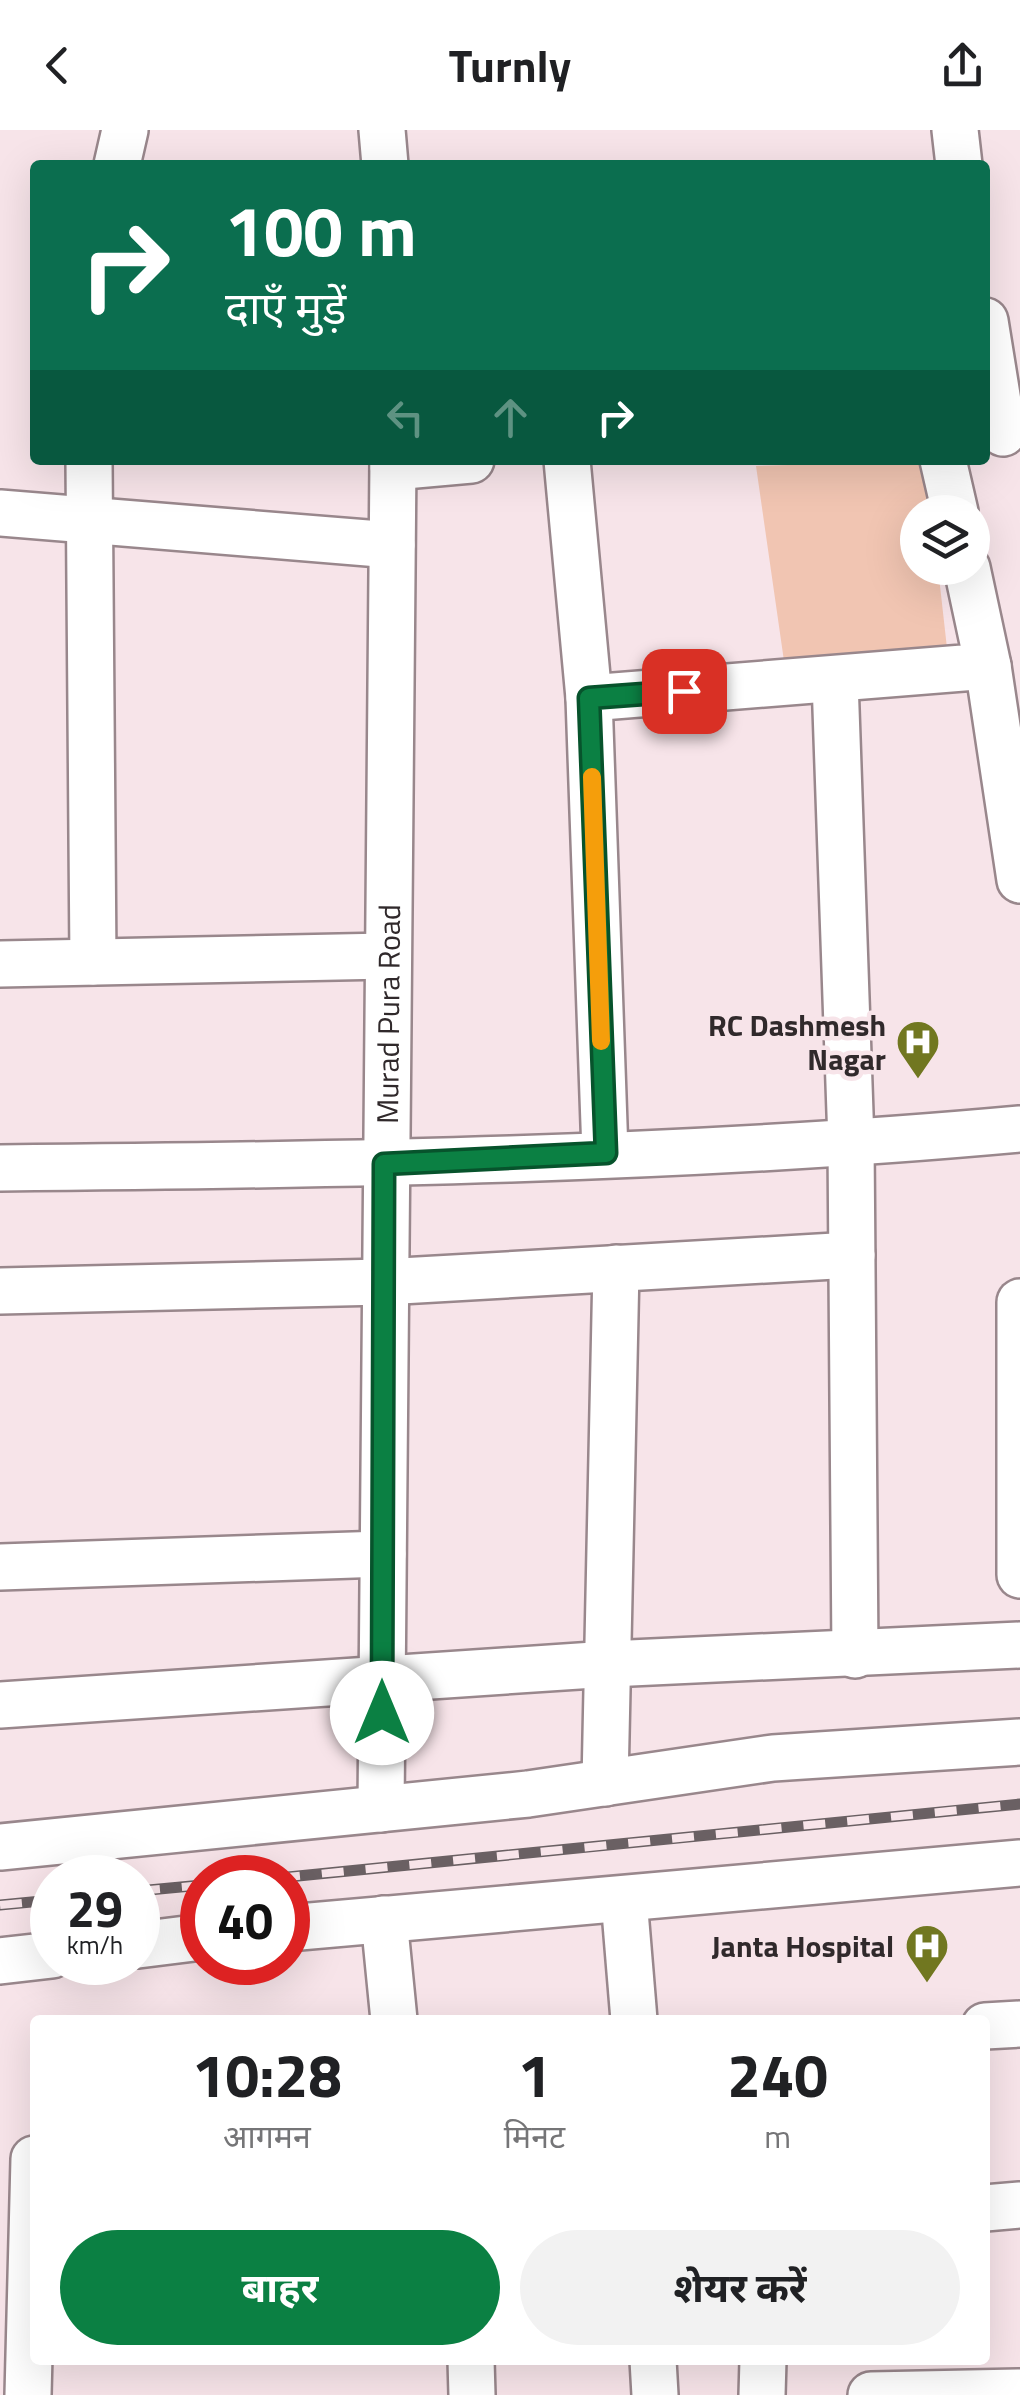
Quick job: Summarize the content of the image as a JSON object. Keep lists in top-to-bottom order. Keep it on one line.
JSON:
{"streets":{"street":["Murad Pura Road"]},"places":{"hospital":["RC Dashmesh Nagar","Janta Hospital"]},"page":{"header":"Turnly","turn":["100 m","दाएँ मुड़ें"],"speed":"29 km/h","limit":"40","eta":["10:28","आगमन","1","मिनट","240","m"],"buttons":["बाहर","शेयर करें"]}}
